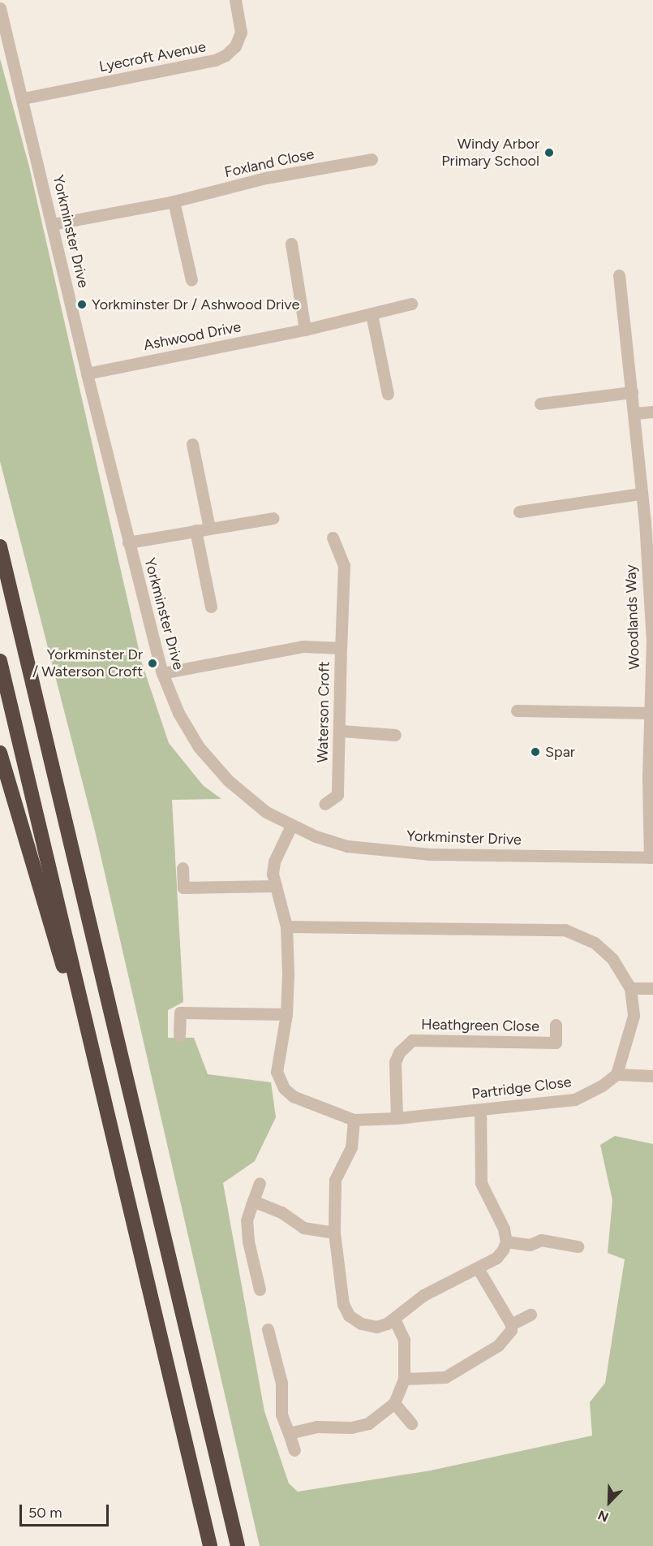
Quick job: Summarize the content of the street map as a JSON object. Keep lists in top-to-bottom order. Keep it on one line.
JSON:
{"streets":{"street":["Lyecroft Avenue","Foxland Close","Yorkminster Drive","Ashwood Drive","Woodlands Way","Waterson Croft","Heathgreen Close","Partridge Close"]},"crossings":[["Lyecroft Avenue","Yorkminster Drive"],["Foxland Close","Yorkminster Drive"],["Yorkminster Drive","Ashwood Drive"],["Yorkminster Drive","Woodlands Way"],["Yorkminster Drive","Waterson Croft"],["Heathgreen Close","Partridge Close"]],"places":["Windy Arbor Primary School","Yorkminster Dr / Ashwood Drive","Yorkminster Dr / Waterson Croft","Spar"],"scale_bar":"50 m","north":"bottom left"}
